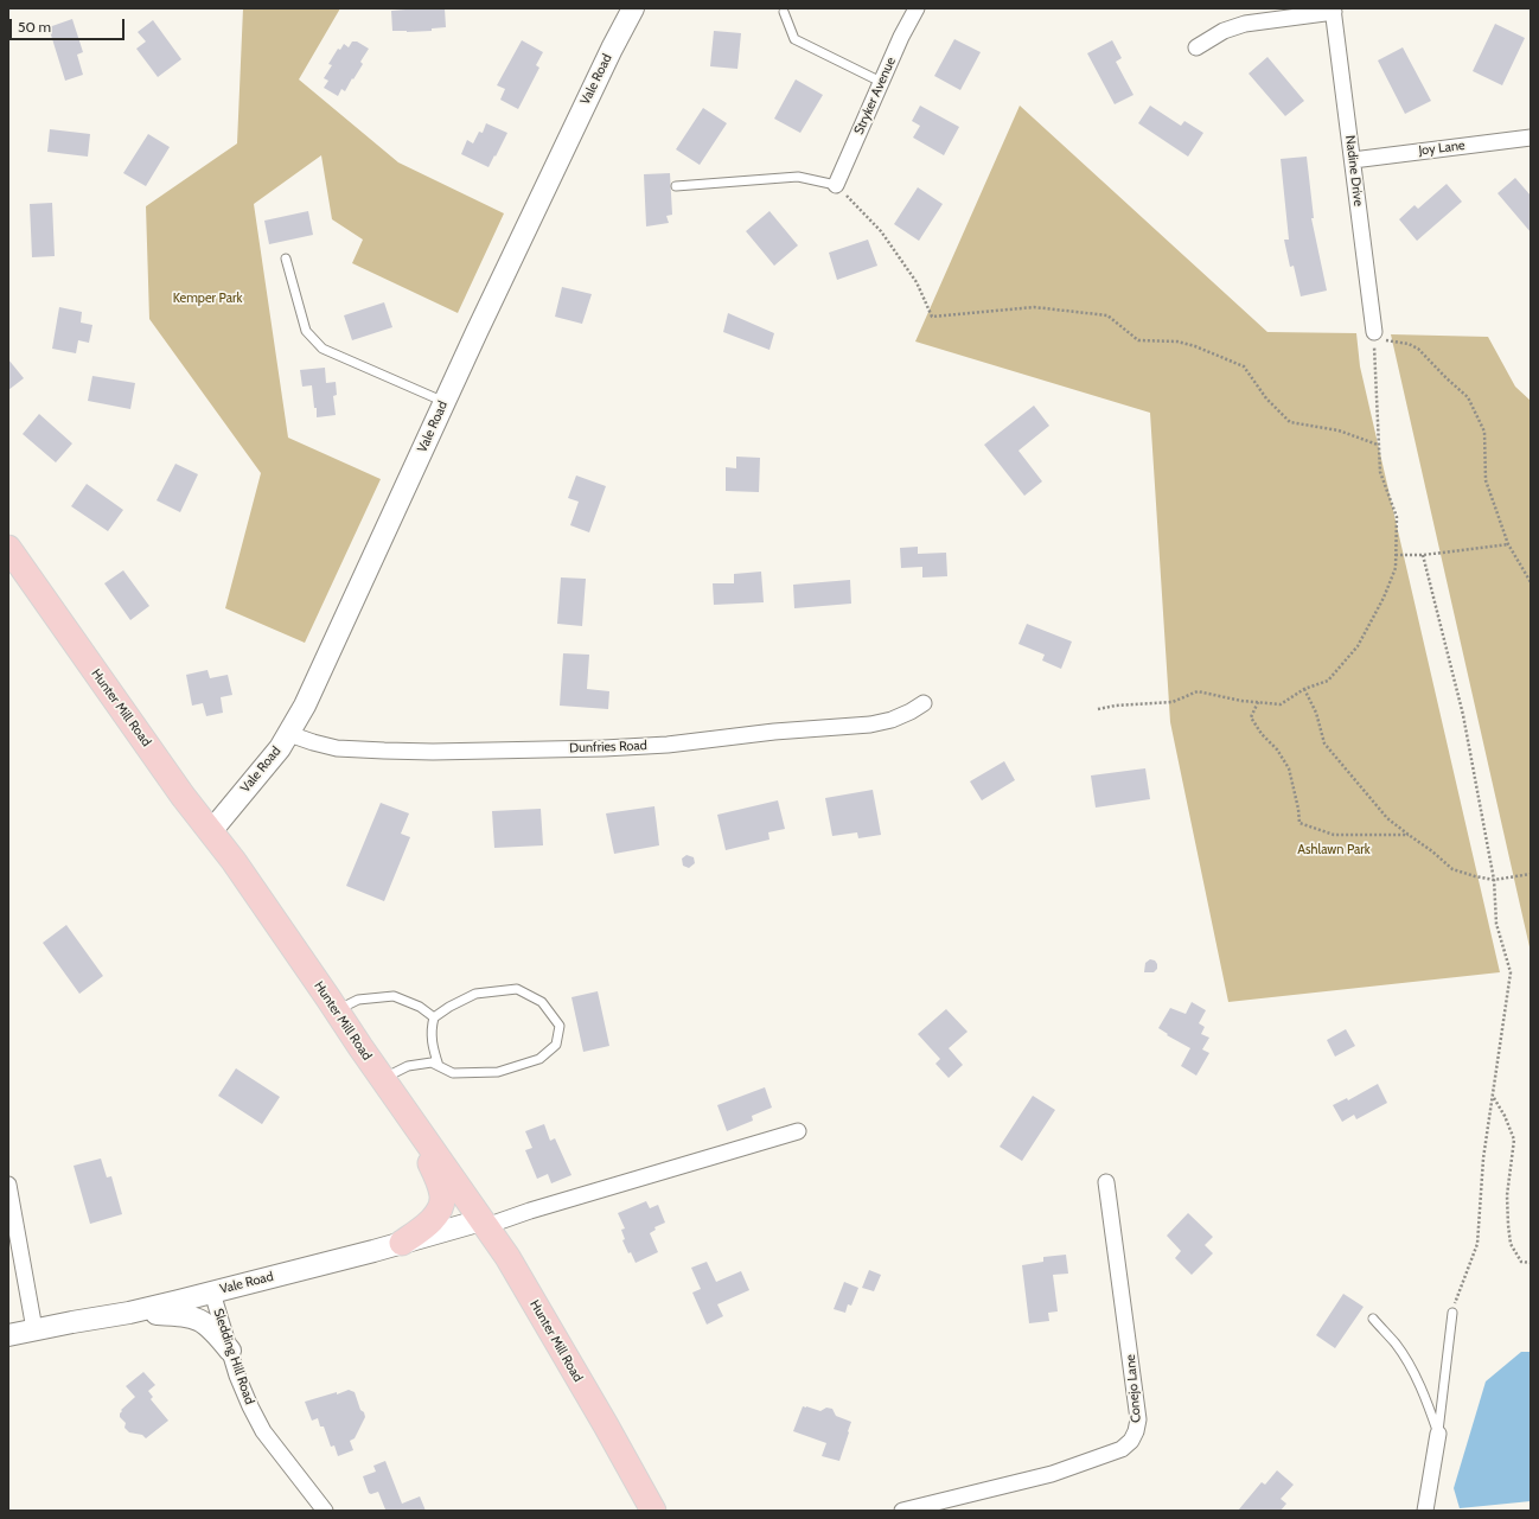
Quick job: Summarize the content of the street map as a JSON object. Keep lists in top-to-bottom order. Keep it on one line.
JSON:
{"streets":{"main road":["Vale Road","Hunter Mill Road"],"street":["Stryker Avenue","Joy Lane","Nadine Drive","Dunfries Road","Sledding Hill Road","Conejo Lane"]},"crossings":[["Vale Road","Hunter Mill Road"],["Vale Road","Dunfries Road"],["Vale Road","Sledding Hill Road"],["Joy Lane","Nadine Drive"]],"parks":["Kemper Park","Ashlawn Park"],"scale_bar":"50 m"}
